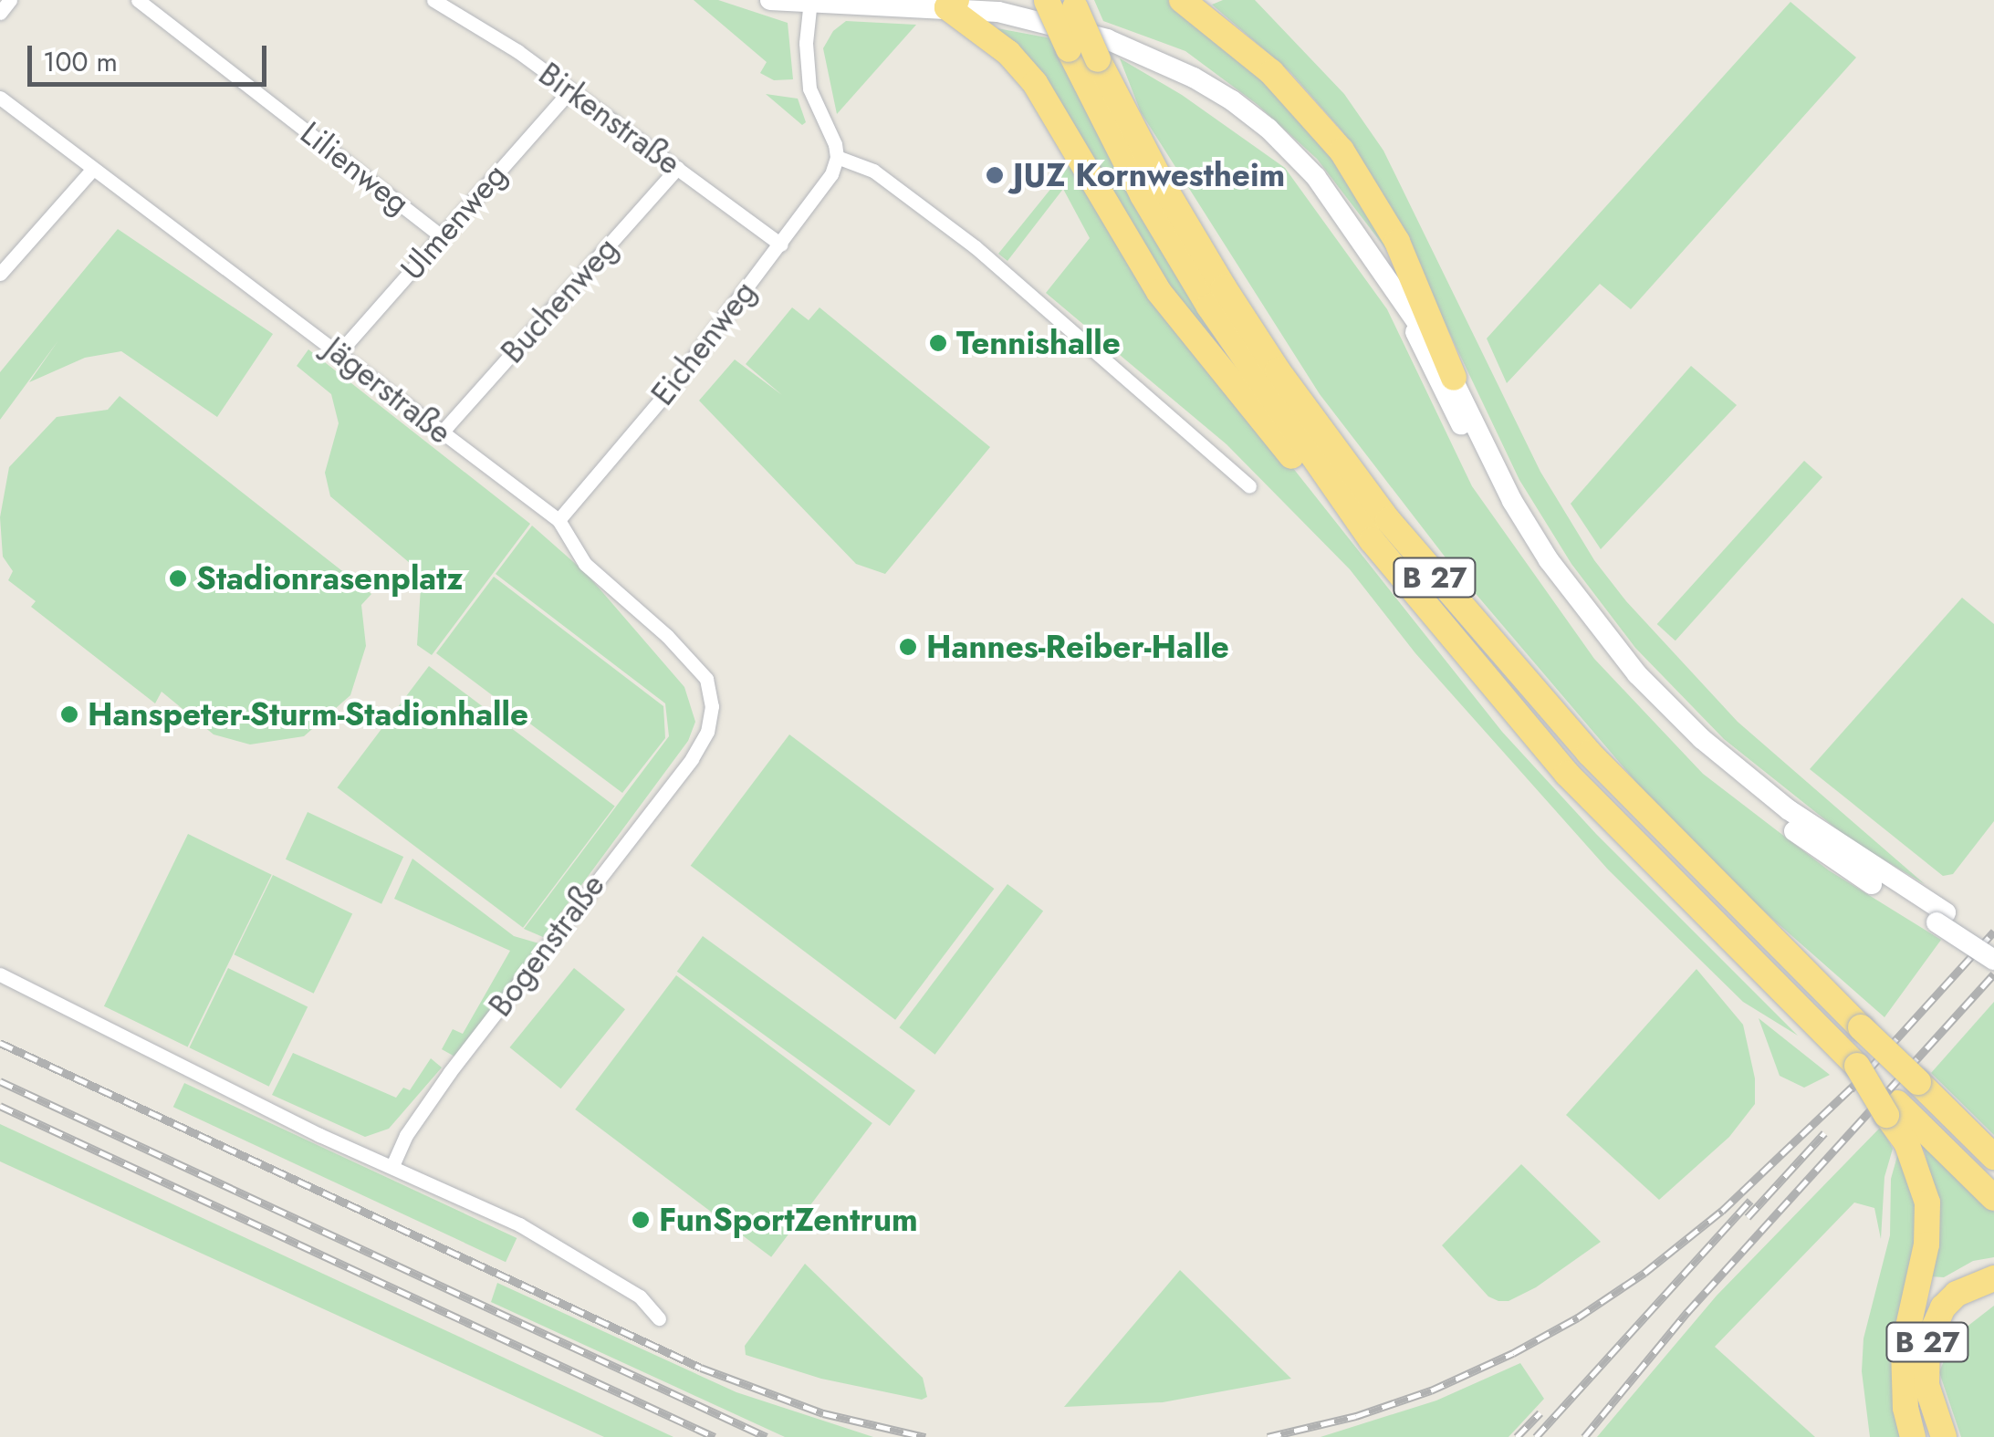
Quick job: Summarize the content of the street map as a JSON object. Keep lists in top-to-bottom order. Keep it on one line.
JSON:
{"streets":{"highway":["B 27"],"street":["Birkenstraße","Lilienweg","Ulmenweg","Buchenweg","Eichenweg","Jägerstraße","Bogenstraße"]},"crossings":[["Birkenstraße","Ulmenweg"],["Birkenstraße","Buchenweg"],["Birkenstraße","Eichenweg"],["Lilienweg","Ulmenweg"],["Ulmenweg","Jägerstraße"],["Buchenweg","Jägerstraße"],["Eichenweg","Jägerstraße"],["Jägerstraße","Bogenstraße"]],"places":["JUZ Kornwestheim","Tennishalle","Stadionrasenplatz","Hannes-Reiber-Halle","Hanspeter-Sturm-Stadionhalle","FunSportZentrum"],"scale_bar":"100 m"}
